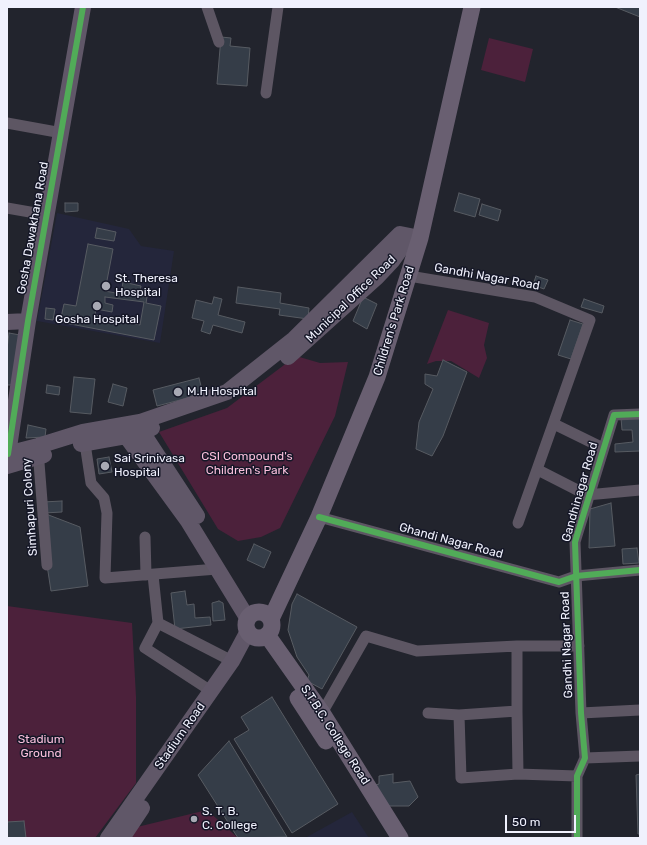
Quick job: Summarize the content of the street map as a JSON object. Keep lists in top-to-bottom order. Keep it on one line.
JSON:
{"streets":{"main road":["Children's Park Road","S.T.B.C. College Road"],"street":["Gosha Dawakhana Road","Gandhi Nagar Road","Municipal Office Road","Gandhinagar Road","Simhapuri Colony","Ghandi Nagar Road","Stadium Road"]},"crossings":[["Gosha Dawakhana Road","Municipal Office Road"],["Gandhi Nagar Road","Children's Park Road"],["Gandhi Nagar Road","Gandhinagar Road"],["Gandhi Nagar Road","Ghandi Nagar Road"],["Municipal Office Road","Children's Park Road"],["Municipal Office Road","Simhapuri Colony"],["Children's Park Road","Ghandi Nagar Road"],["Children's Park Road","S.T.B.C. College Road"],["Children's Park Road","Stadium Road"],["Gandhinagar Road","Ghandi Nagar Road"],["S.T.B.C. College Road","Stadium Road"]],"parks":["CSI Compound's Children's Park","Stadium Ground"],"places":["St. Theresa Hospital","Gosha Hospital","M.H Hospital","Sai Srinivasa Hospital","S. T. B. C. College"],"scale_bar":"50 m"}
